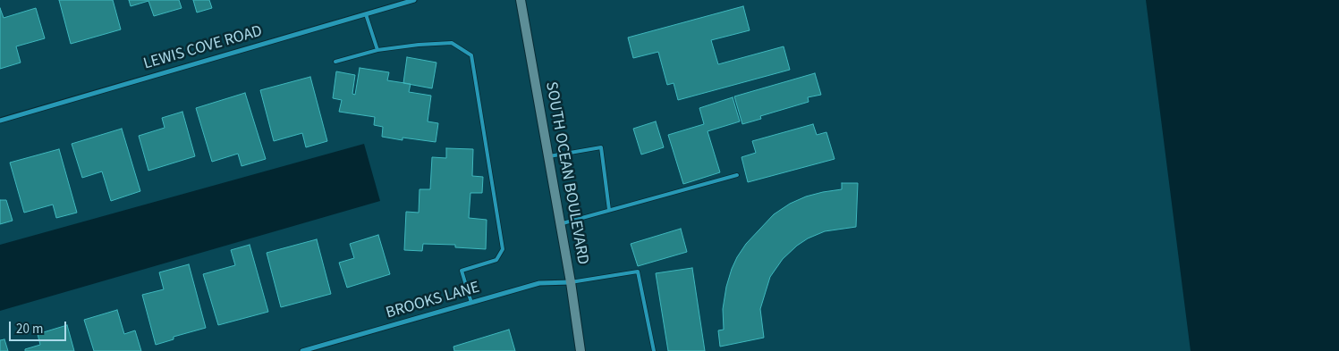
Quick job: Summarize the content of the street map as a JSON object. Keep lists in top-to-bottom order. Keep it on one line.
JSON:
{"streets":{"main road":["SOUTH OCEAN BOULEVARD"],"street":["LEWIS COVE ROAD","BROOKS LANE"]},"crossings":[["SOUTH OCEAN BOULEVARD","BROOKS LANE"]],"scale_bar":"20 m"}
